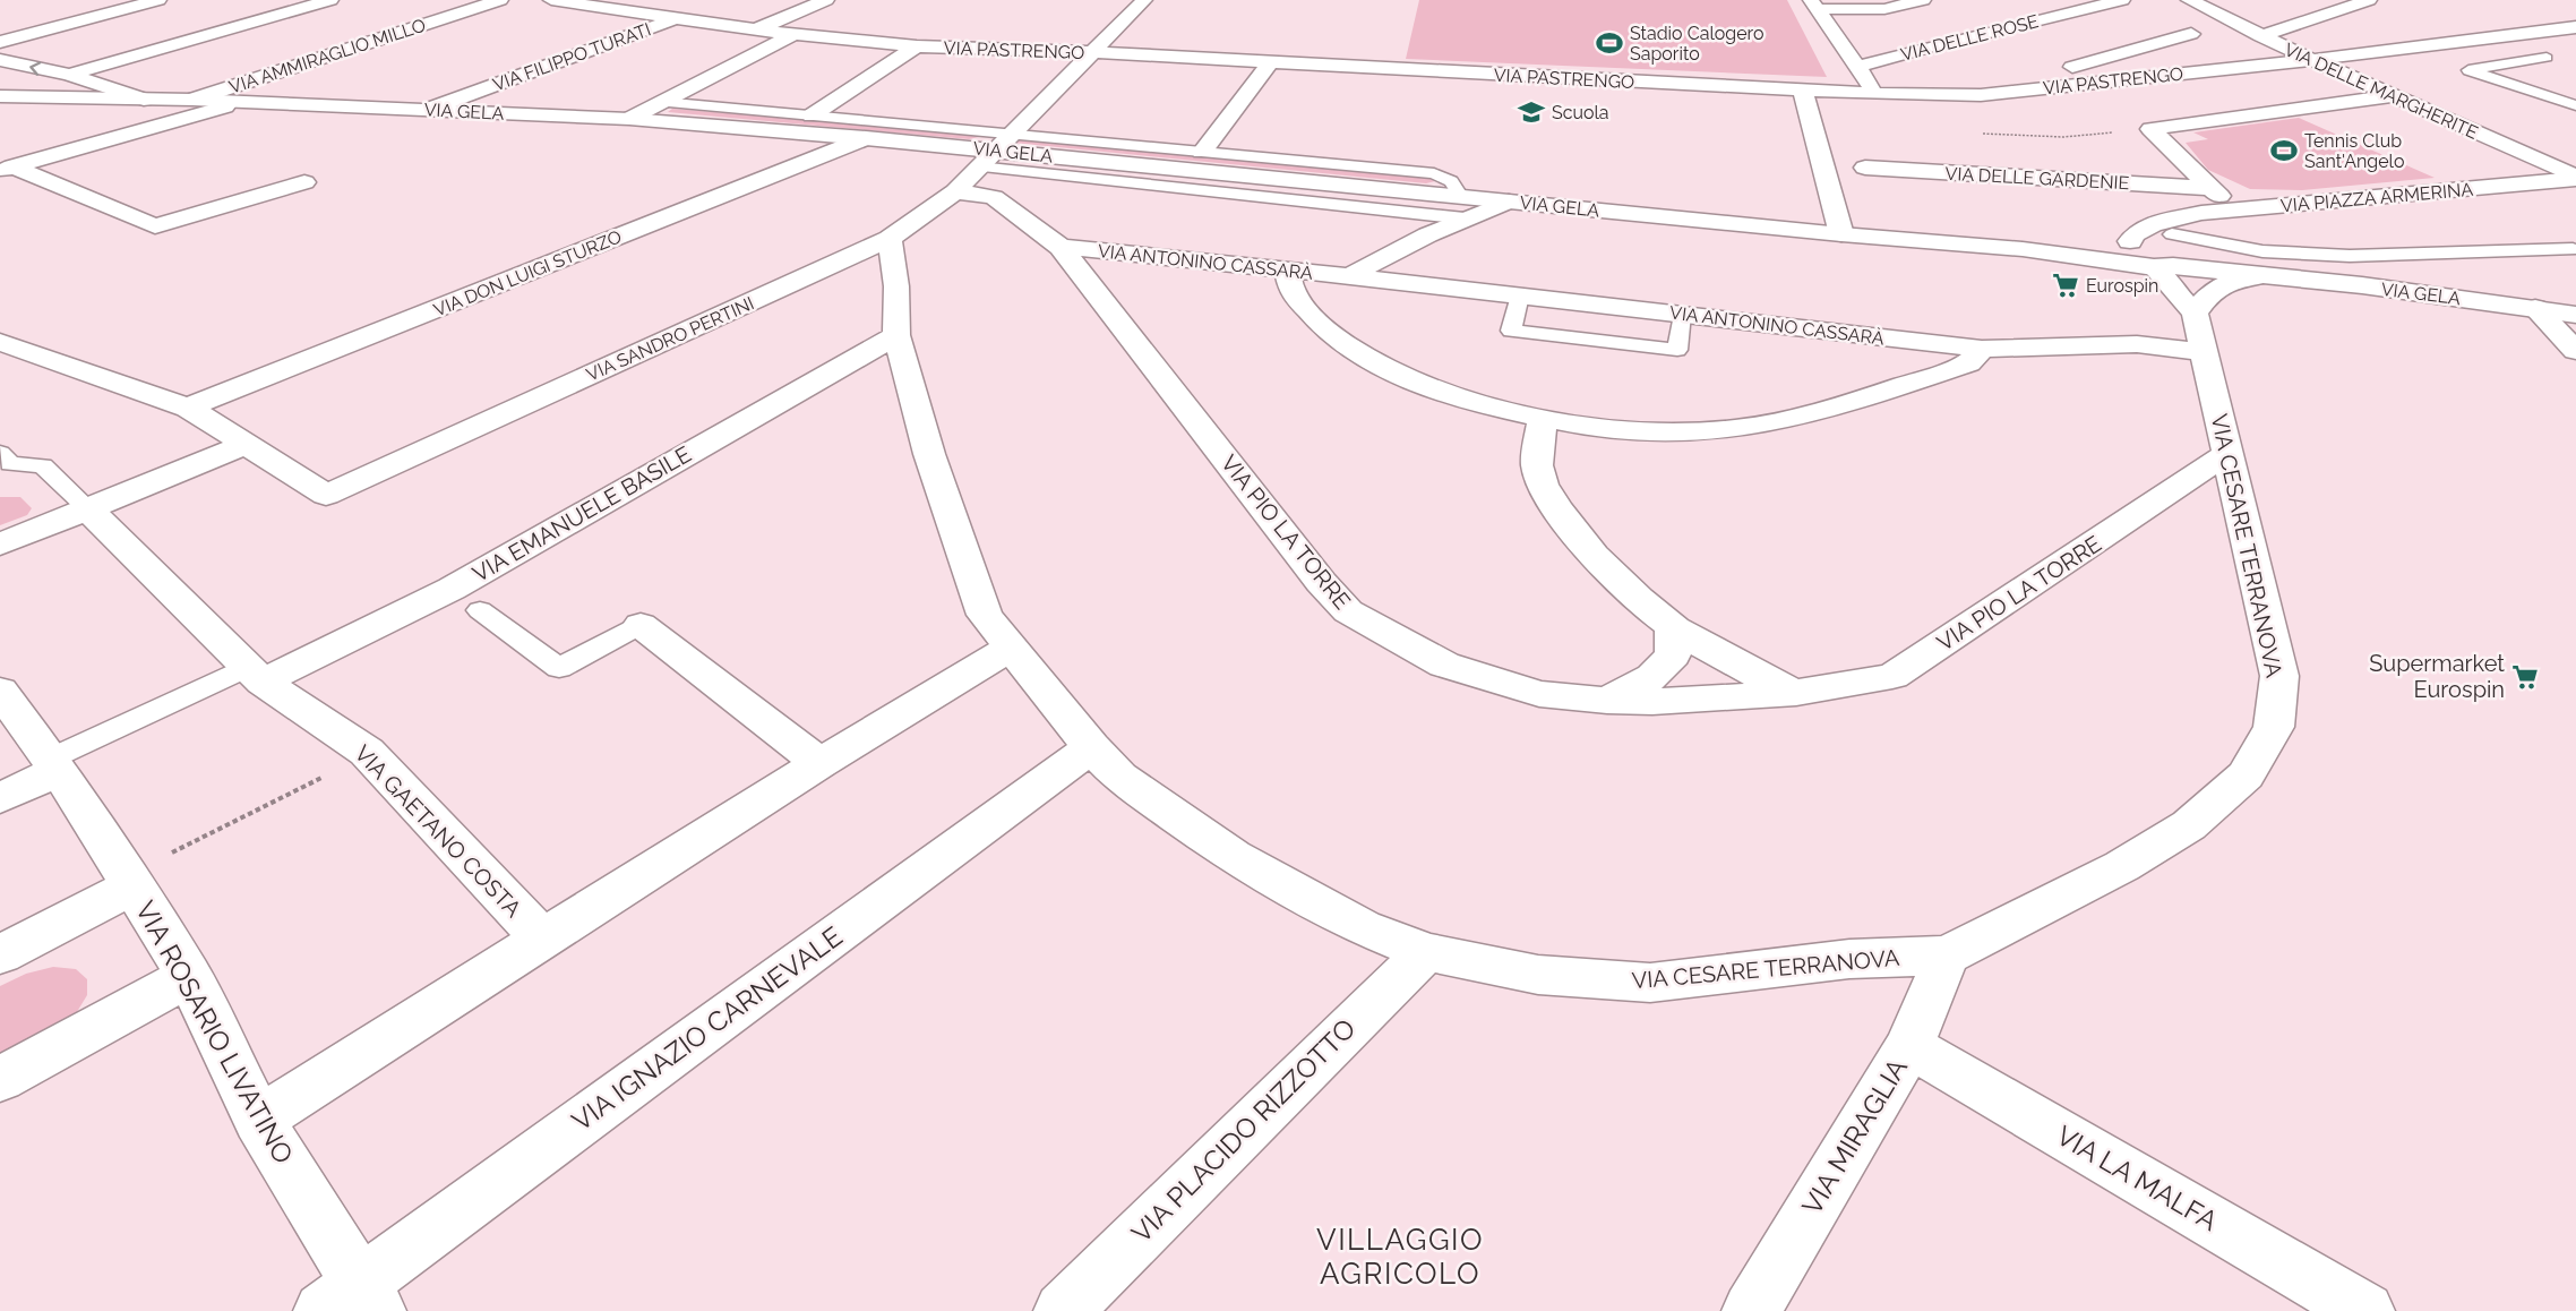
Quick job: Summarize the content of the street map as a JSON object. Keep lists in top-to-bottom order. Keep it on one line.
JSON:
{"streets":{"street":["VIA DELLE ROSE","VIA PASTRENGO","VIA AMMIRAGLIO MILLO","VIA FILIPPO TURATI","VIA DELLE MARGHERITE","VIA GELA","VIA DELLE GARDENIE","VIA PIAZZA ARMERINA","VIA ANTONINO CASSARÀ","VIA DON LUIGI STURZO","VIA SANDRO PERTINI","VIA EMANUELE BASILE","VIA PIO LA TORRE","VIA CESARE TERRANOVA","VIA GAETANO COSTA","VIA IGNAZIO CARNEVALE","VIA ROSARIO LIVATINO","VIA PLACIDO RIZZOTTO","VIA MIRAGLIA","VIA LA MALFA"]},"crossings":[["VIA PASTRENGO","VIA FILIPPO TURATI"],["VIA PASTRENGO","VIA DELLE MARGHERITE"],["VIA PASTRENGO","VIA SANDRO PERTINI"],["VIA AMMIRAGLIO MILLO","VIA GELA"],["VIA FILIPPO TURATI","VIA GELA"],["VIA DELLE MARGHERITE","VIA PIAZZA ARMERINA"],["VIA GELA","VIA PIAZZA ARMERINA"],["VIA GELA","VIA DON LUIGI STURZO"],["VIA GELA","VIA SANDRO PERTINI"],["VIA ANTONINO CASSARÀ","VIA PIO LA TORRE"],["VIA ANTONINO CASSARÀ","VIA CESARE TERRANOVA"],["VIA SANDRO PERTINI","VIA PIO LA TORRE"],["VIA SANDRO PERTINI","VIA CESARE TERRANOVA"],["VIA EMANUELE BASILE","VIA CESARE TERRANOVA"],["VIA EMANUELE BASILE","VIA GAETANO COSTA"],["VIA PIO LA TORRE","VIA CESARE TERRANOVA"],["VIA CESARE TERRANOVA","VIA IGNAZIO CARNEVALE"],["VIA CESARE TERRANOVA","VIA PLACIDO RIZZOTTO"],["VIA CESARE TERRANOVA","VIA MIRAGLIA"],["VIA IGNAZIO CARNEVALE","VIA ROSARIO LIVATINO"],["VIA MIRAGLIA","VIA LA MALFA"]],"districts":["VILLAGGIO AGRICOLO"],"places":{"sports":["Stadio Calogero Saporito","Tennis Club Sant'Angelo"],"school or university":["Scuola"],"supermarket":["Eurospin","Supermarket Eurospin"]}}
